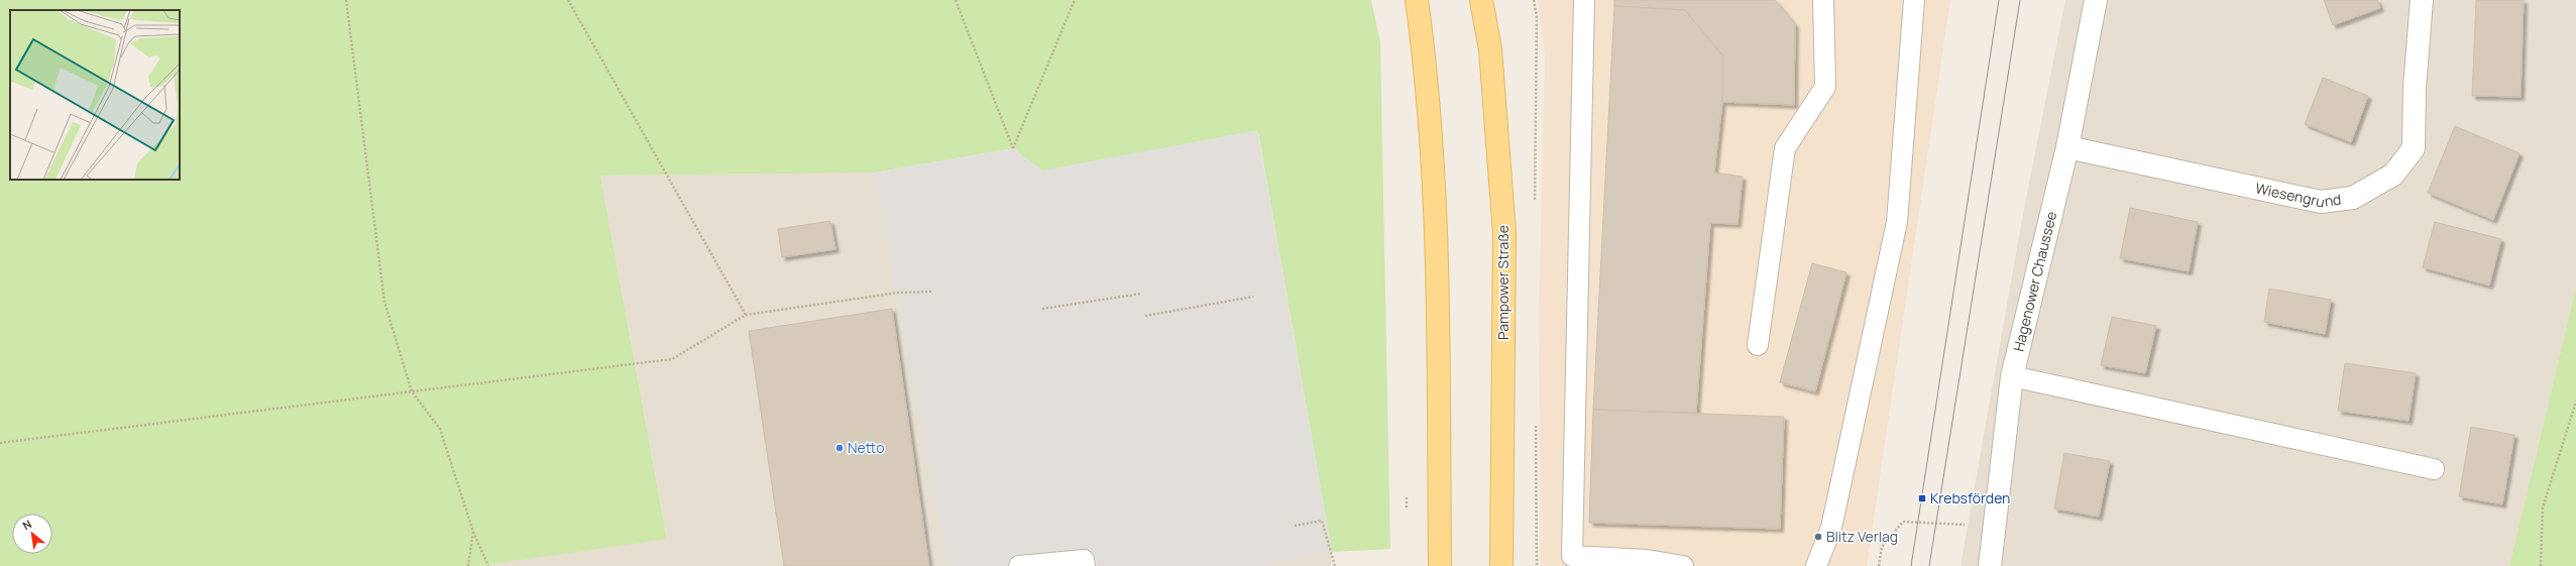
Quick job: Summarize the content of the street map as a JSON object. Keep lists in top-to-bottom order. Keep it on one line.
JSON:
{"streets":{"main road":["Pampower Straße"],"street":["Wiesengrund","Hagenower Chaussee"]},"crossings":[["Wiesengrund","Hagenower Chaussee"]],"places":{"other":["Netto","Blitz Verlag"],"transit":["Krebsförden"]},"north":"top left"}
